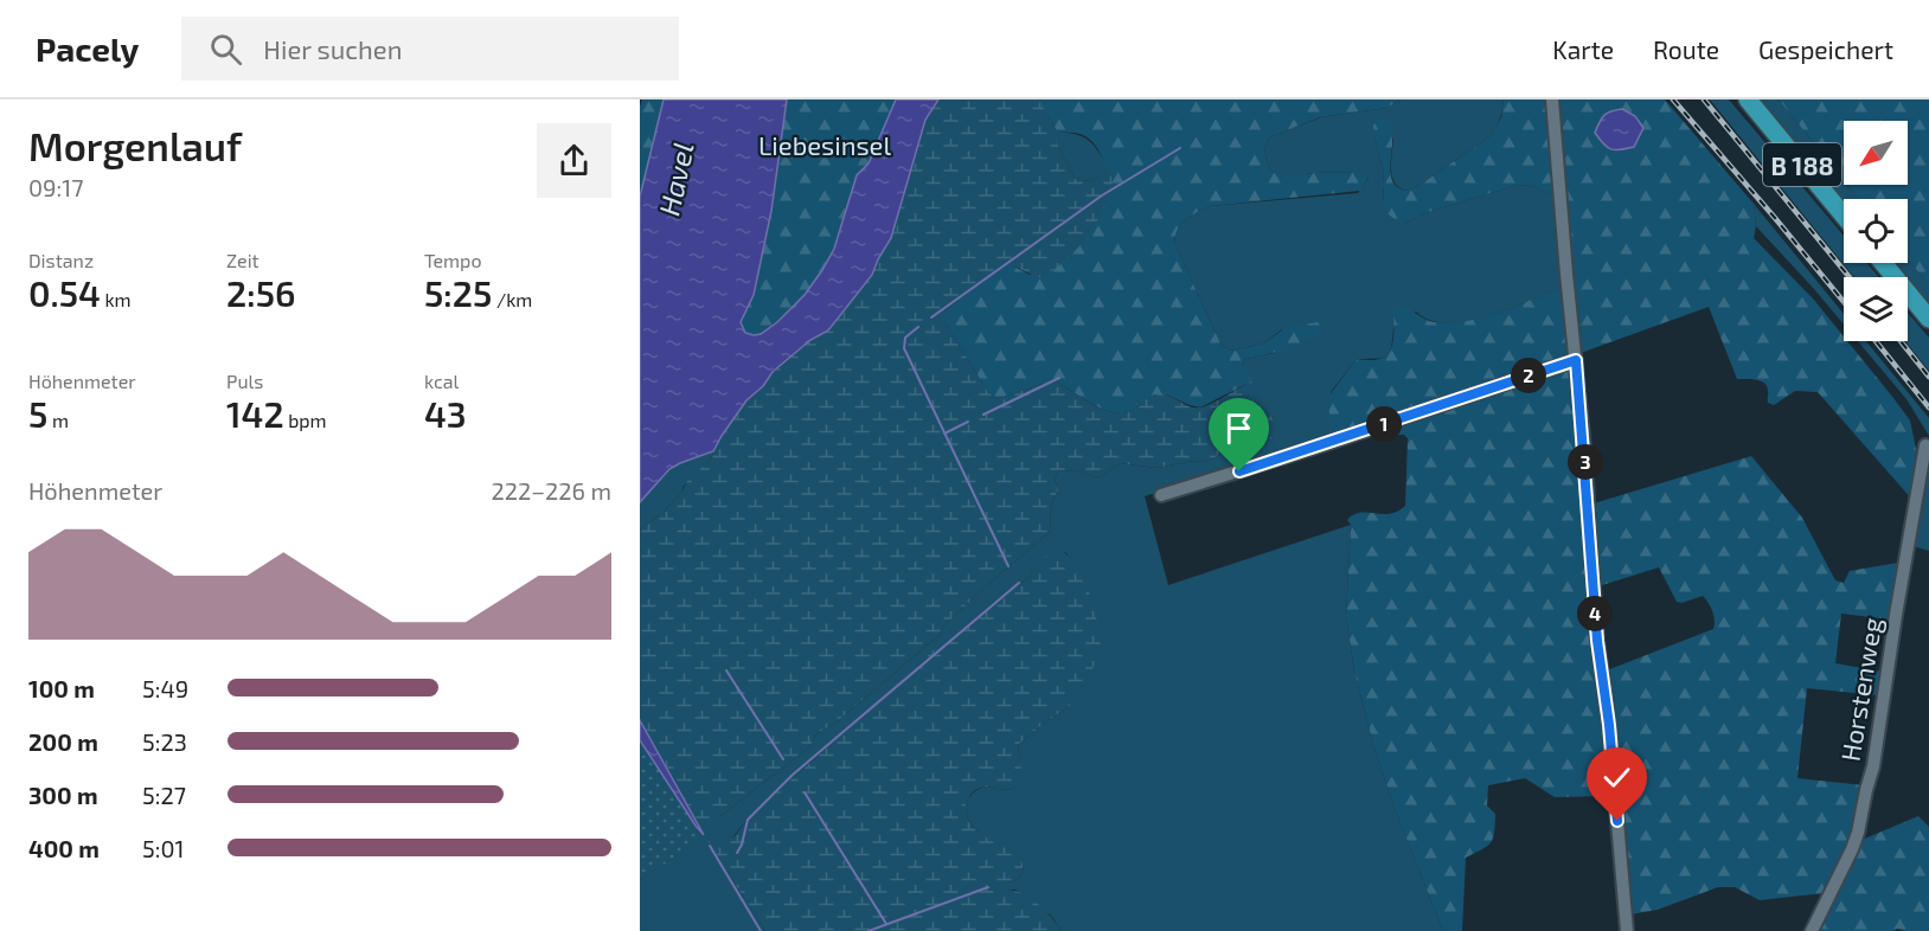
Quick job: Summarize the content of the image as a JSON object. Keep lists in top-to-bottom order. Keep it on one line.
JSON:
{"streets":{"main road":["B 188"],"street":["Horstenweg"]},"water":["Havel"],"parks":["Liebesinsel"],"north":"bottom left","page":{"header":"Pacely","search":"Hier suchen","nav":["Karte","Route","Gespeichert"],"heading":["Morgenlauf","09:17"],"stats":[["Distanz","0.54 km"],["Zeit","2:56"],["Tempo","5:25 /km"],["Höhenmeter","5 m"],["Puls","142 bpm"],["kcal","43"]],"pins":["2","1","3","4"],"chart":["Höhenmeter","222–226 m"],"list":[{"name":"100 m","note":"5:49"},{"name":"200 m","note":"5:23"},{"name":"300 m","note":"5:27"},{"name":"400 m","note":"5:01"}]}}
